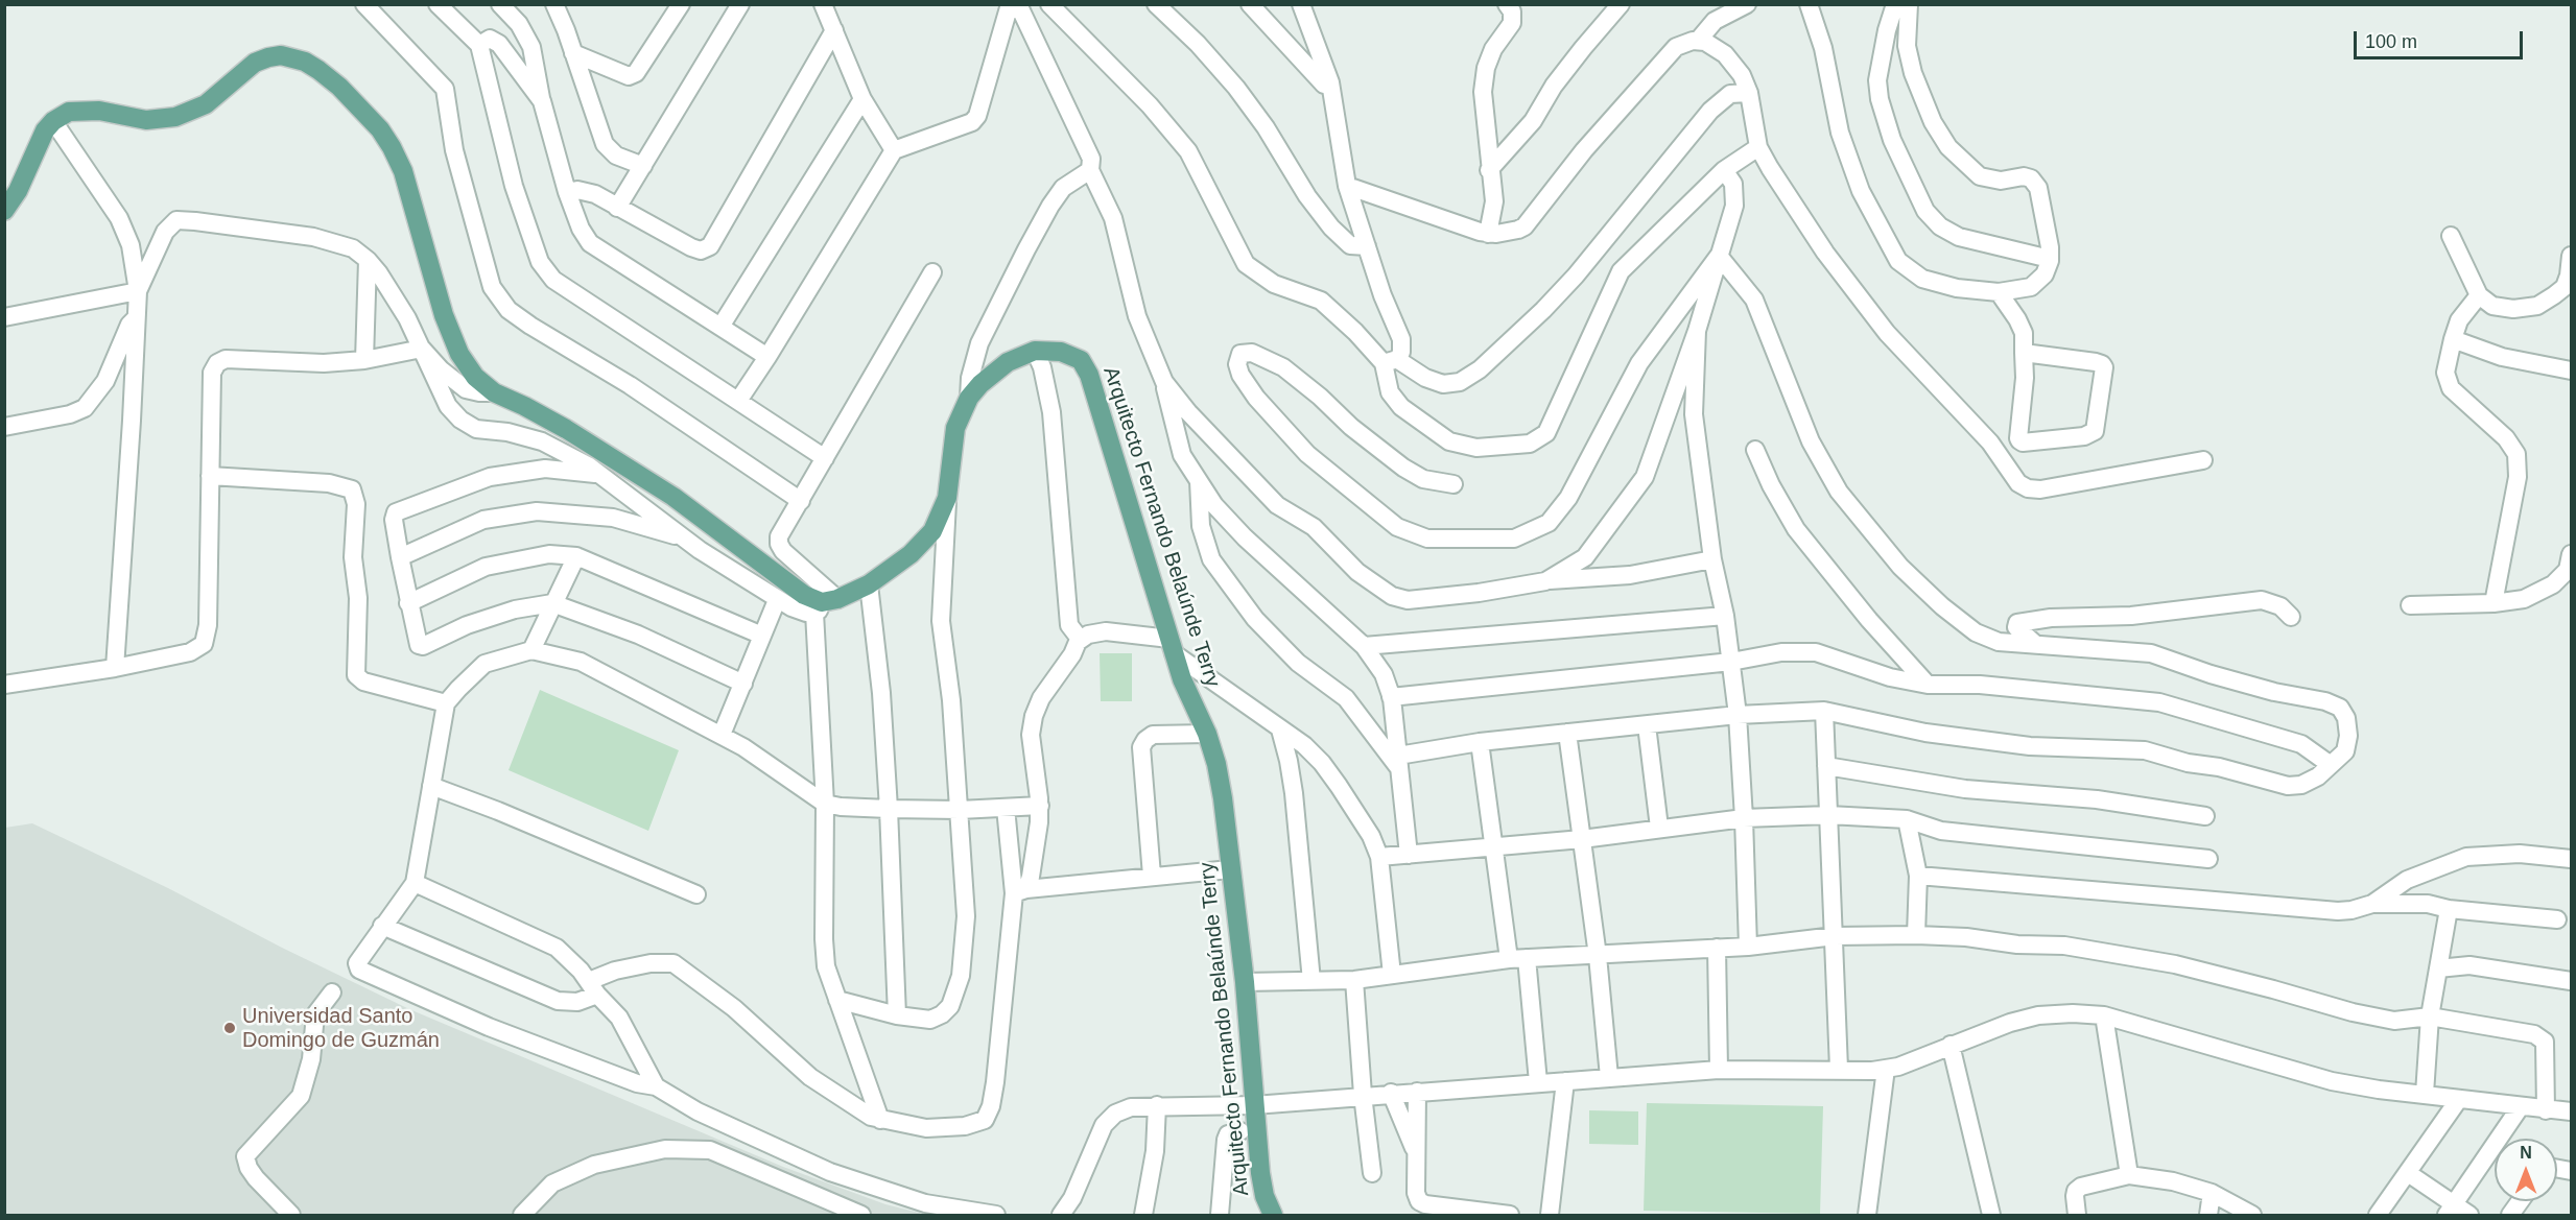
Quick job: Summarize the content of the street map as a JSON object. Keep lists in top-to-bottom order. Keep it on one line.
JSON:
{"streets":{"main road":["Arquitecto Fernando Belaúnde Terry"]},"places":["Universidad Santo Domingo de Guzmán"],"scale_bar":"100 m","north":"top"}
